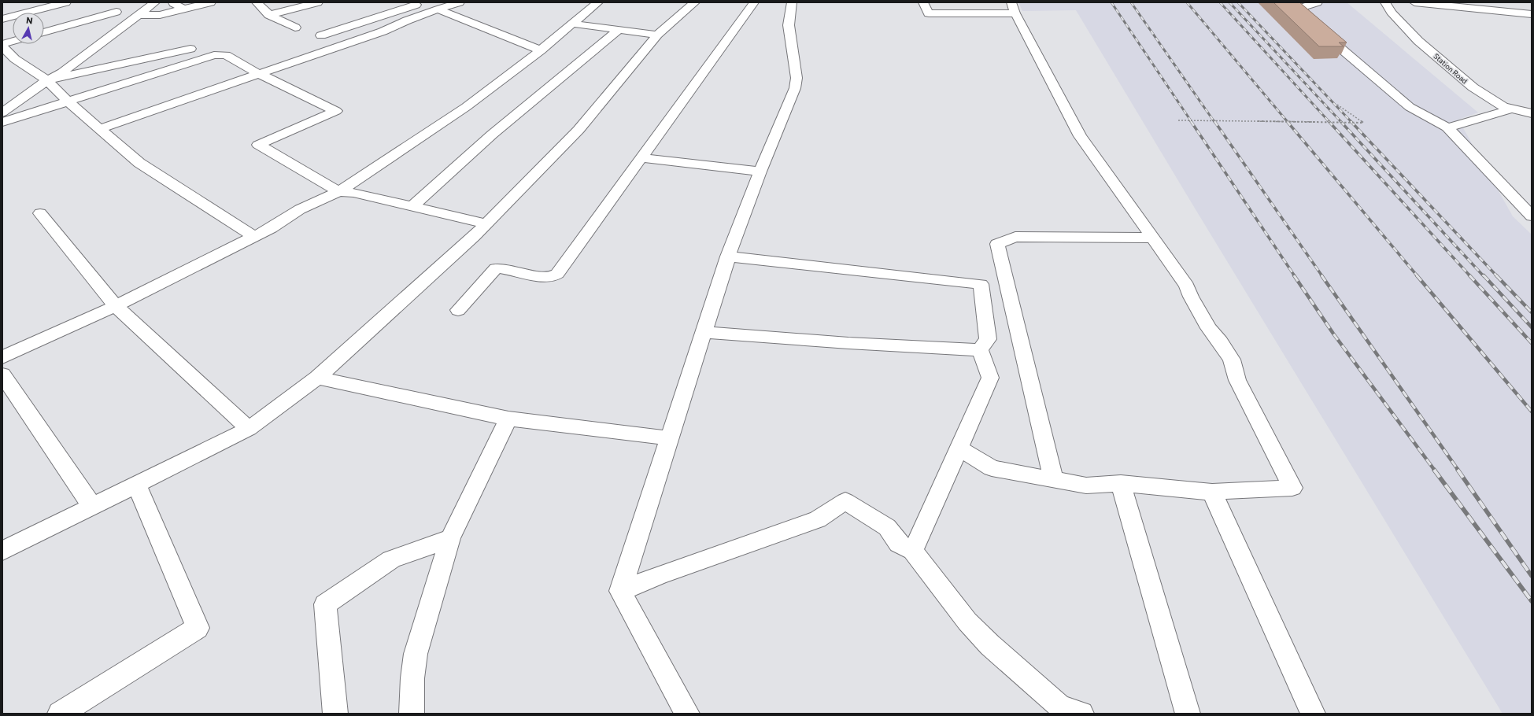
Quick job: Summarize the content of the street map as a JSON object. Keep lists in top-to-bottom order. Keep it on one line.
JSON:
{"streets":{"street":["Station Road"]},"north":"top"}
